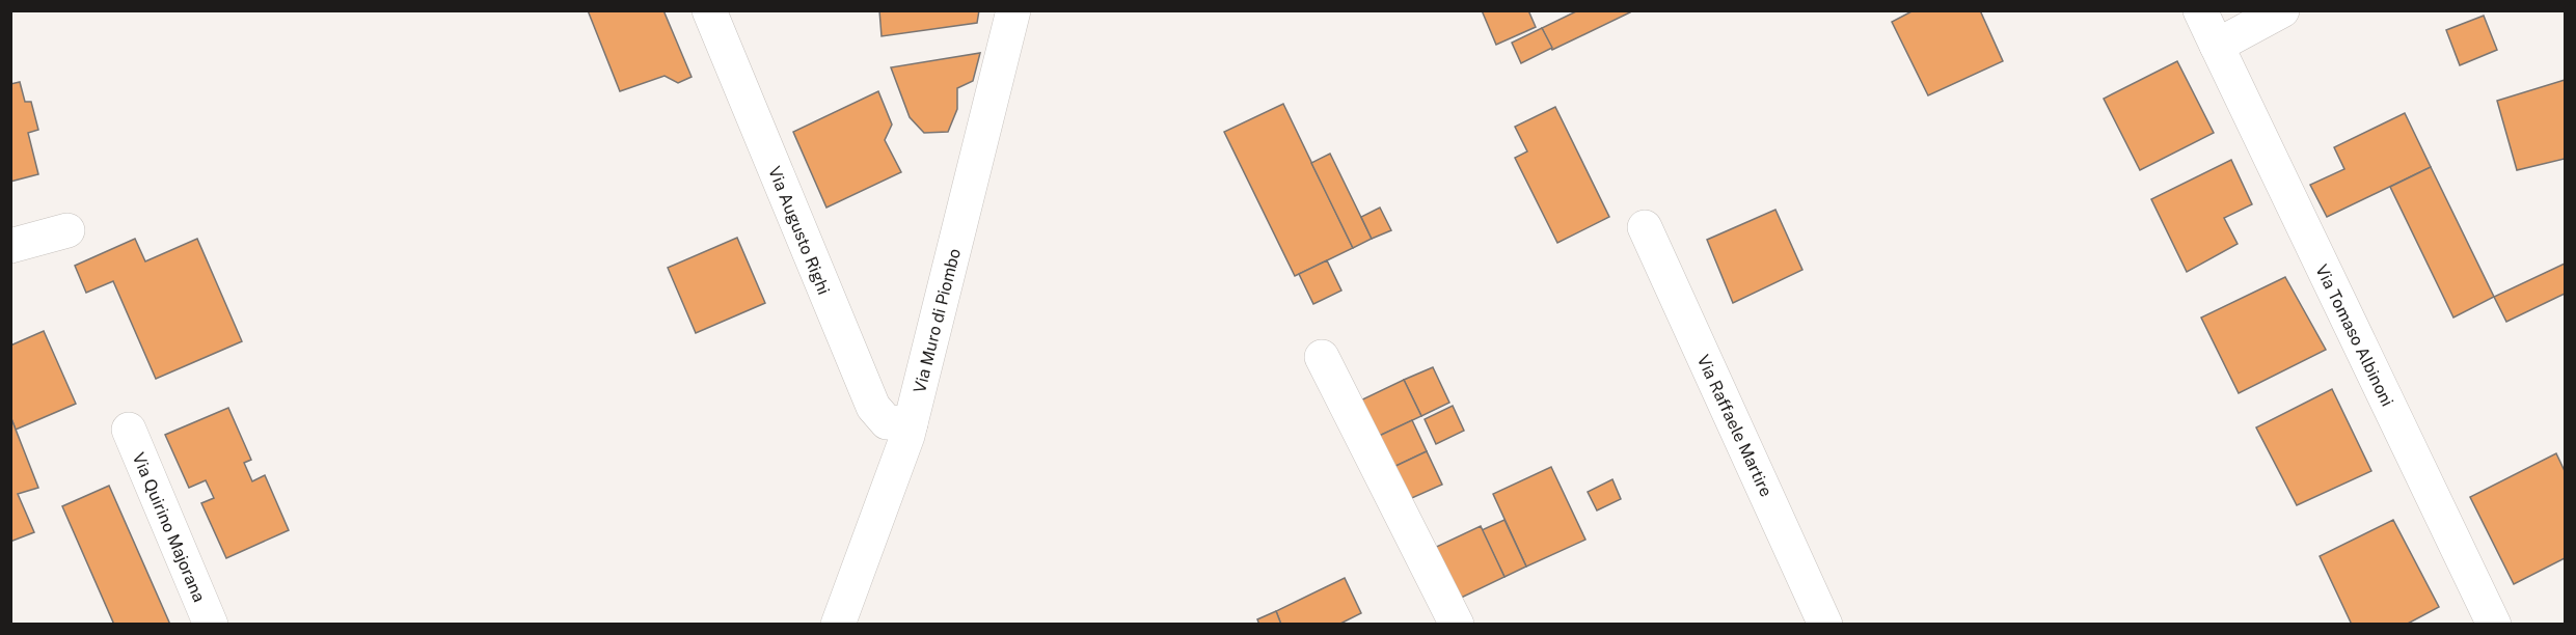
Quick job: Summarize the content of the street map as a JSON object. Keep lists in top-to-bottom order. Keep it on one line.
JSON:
{"streets":{"street":["Via Augusto Righi","Via Muro di Piombo","Via Tomaso Albinoni","Via Raffaele Martire","Via Quirino Majorana"]},"crossings":[["Via Augusto Righi","Via Muro di Piombo"]]}
